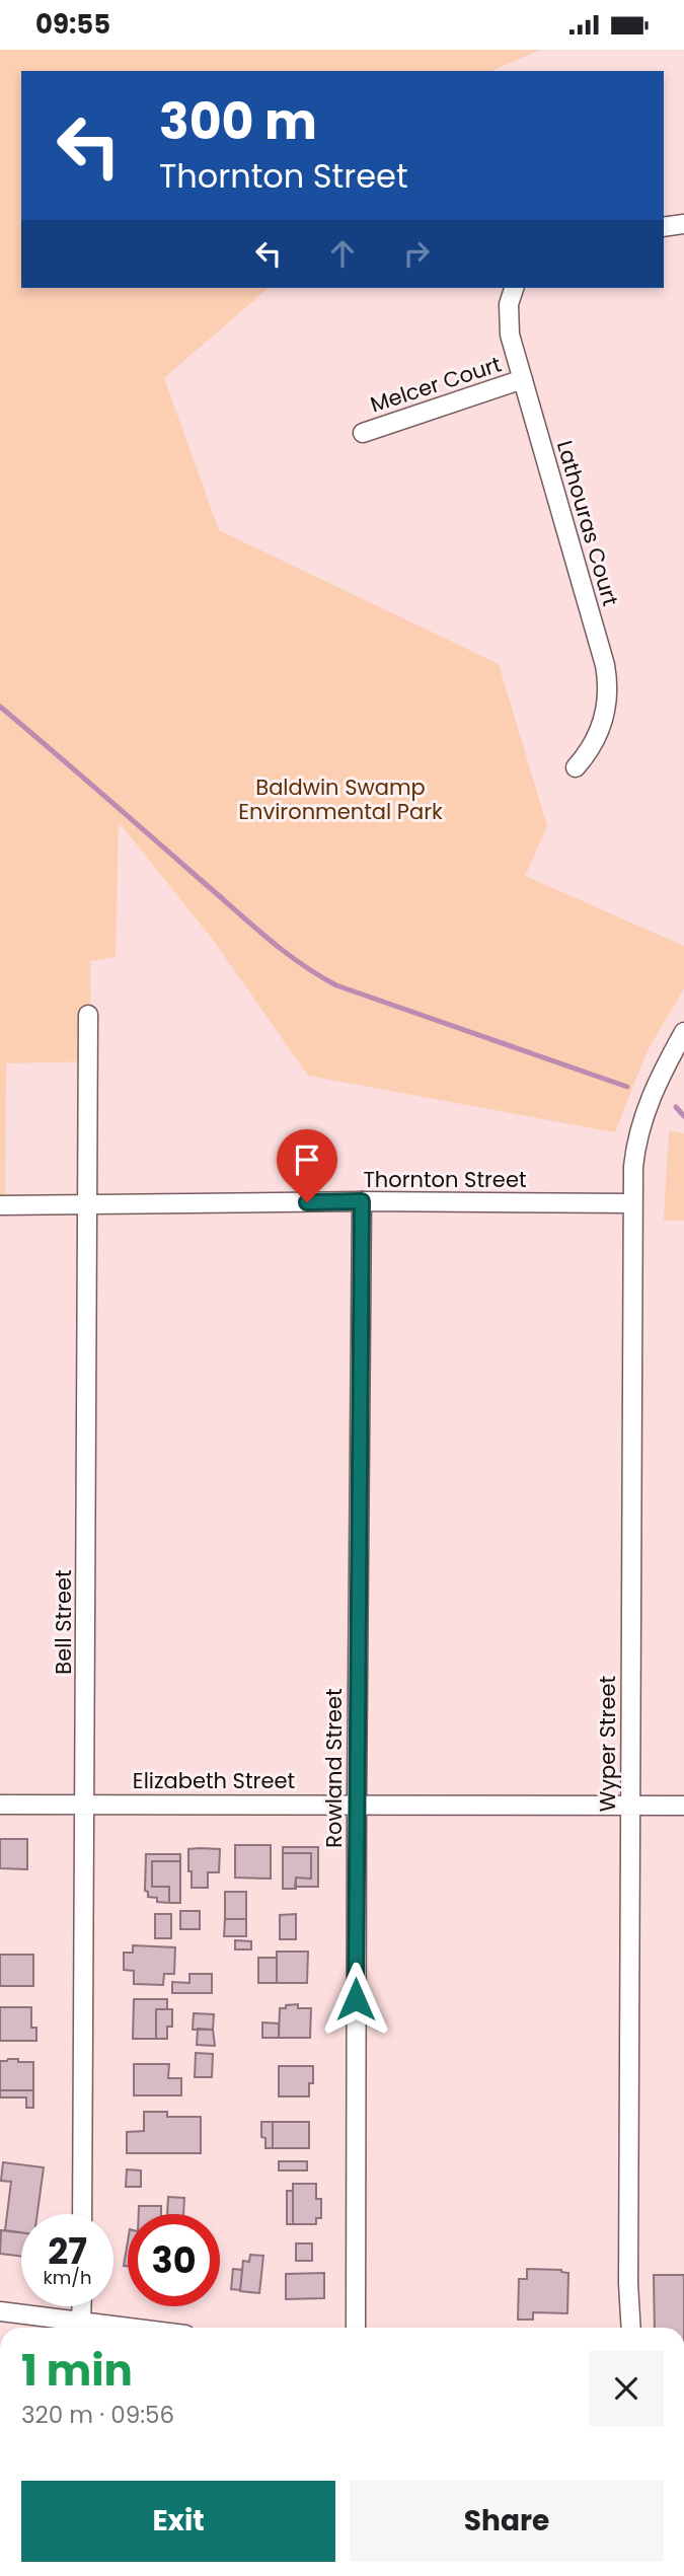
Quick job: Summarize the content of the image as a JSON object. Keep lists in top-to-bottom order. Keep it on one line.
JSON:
{"streets":{"street":["Melcer Court","Lathouras Court","Thornton Street","Bell Street","Wyper Street","Rowland Street","Elizabeth Street"]},"crossings":[["Melcer Court","Lathouras Court"],["Thornton Street","Bell Street"],["Thornton Street","Wyper Street"],["Thornton Street","Rowland Street"],["Bell Street","Elizabeth Street"],["Wyper Street","Elizabeth Street"],["Rowland Street","Elizabeth Street"]],"parks":["Baldwin Swamp Environmental Park"],"page":{"status":"09:55","turn":["300 m","Thornton Street"],"speed":"27 km/h","limit":"30","heading":["1 min","320 m · 09:56"],"buttons":["Exit","Share"]}}
